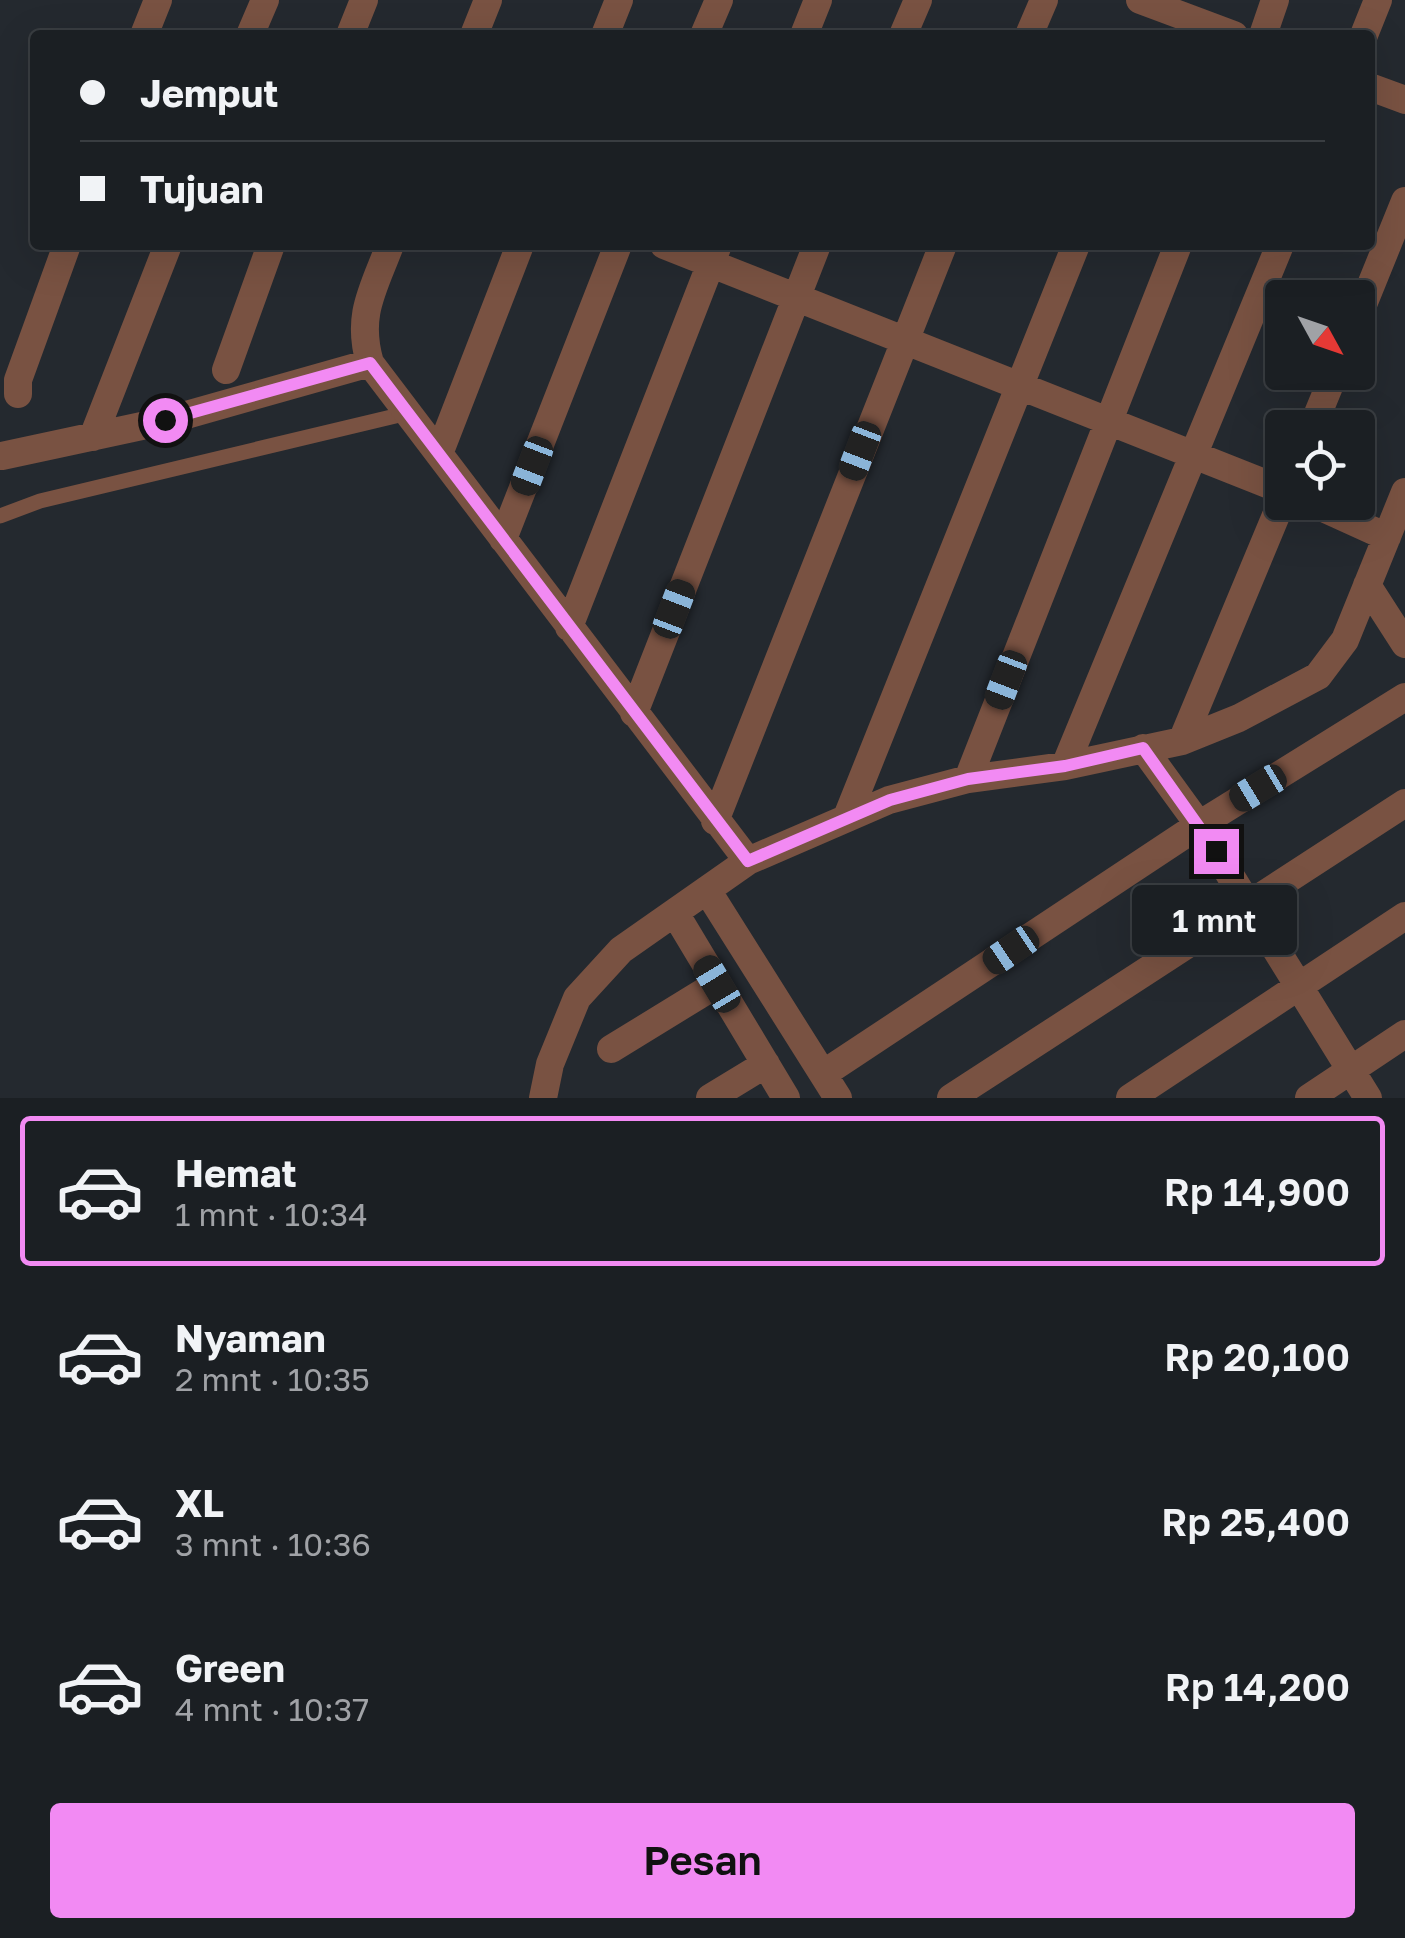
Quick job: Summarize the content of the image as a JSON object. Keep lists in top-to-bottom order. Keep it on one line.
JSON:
{"north":"bottom right","page":{"banner":["Jemput","Tujuan"],"bubble":"1 mnt","list":[{"name":"Hemat","note":"1 mnt · 10:34","value":"Rp 14,900"},{"name":"Nyaman","note":"2 mnt · 10:35","value":"Rp 20,100"},{"name":"XL","note":"3 mnt · 10:36","value":"Rp 25,400"},{"name":"Green","note":"4 mnt · 10:37","value":"Rp 14,200"}],"buttons":"Pesan"}}
